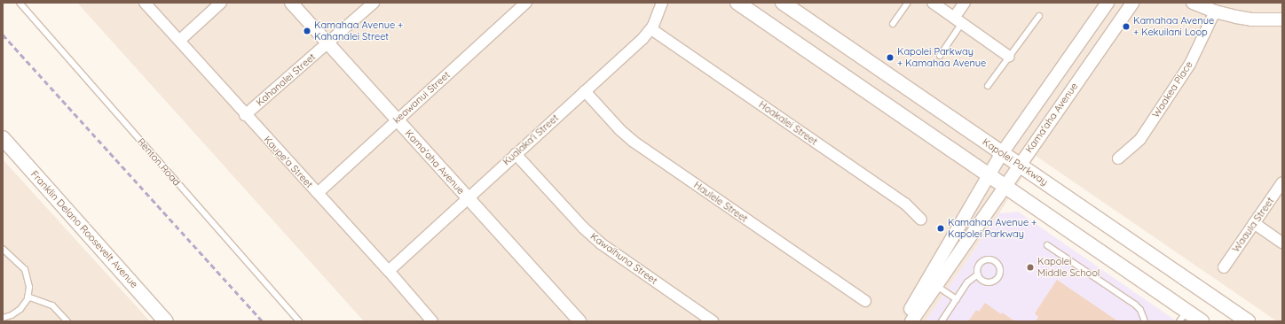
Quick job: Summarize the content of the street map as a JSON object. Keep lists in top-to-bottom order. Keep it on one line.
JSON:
{"streets":{"main road":["Kapolei Parkway","Franklin Delano Roosevelt Avenue"],"street":["Kahanalei Street","Waakea Place","keawanui Street","Kama'aha Avenue","Hoakalei Street","Kualaka'i Street","Kaupe'a Street","Haulele Street","Waaula Street","Kawaihuna Street"],"lane":["Renton Road"]},"crossings":[["Kahanalei Street","Kama'aha Avenue"],["Kahanalei Street","Kaupe'a Street"],["keawanui Street","Kama'aha Avenue"],["keawanui Street","Kaupe'a Street"],["Kama'aha Avenue","Kualaka'i Street"],["Kama'aha Avenue","Kapolei Parkway"],["Hoakalei Street","Kualaka'i Street"],["Kualaka'i Street","Kaupe'a Street"],["Kualaka'i Street","Haulele Street"],["Kualaka'i Street","Kawaihuna Street"]],"places":["Kamahaa Avenue + Kekuilani Loop","Kamahaa Avenue + Kahanalei Street","Kapolei Parkway + Kamahaa Avenue","Kamahaa Avenue + Kapolei Parkway","Kapolei Middle School"]}
